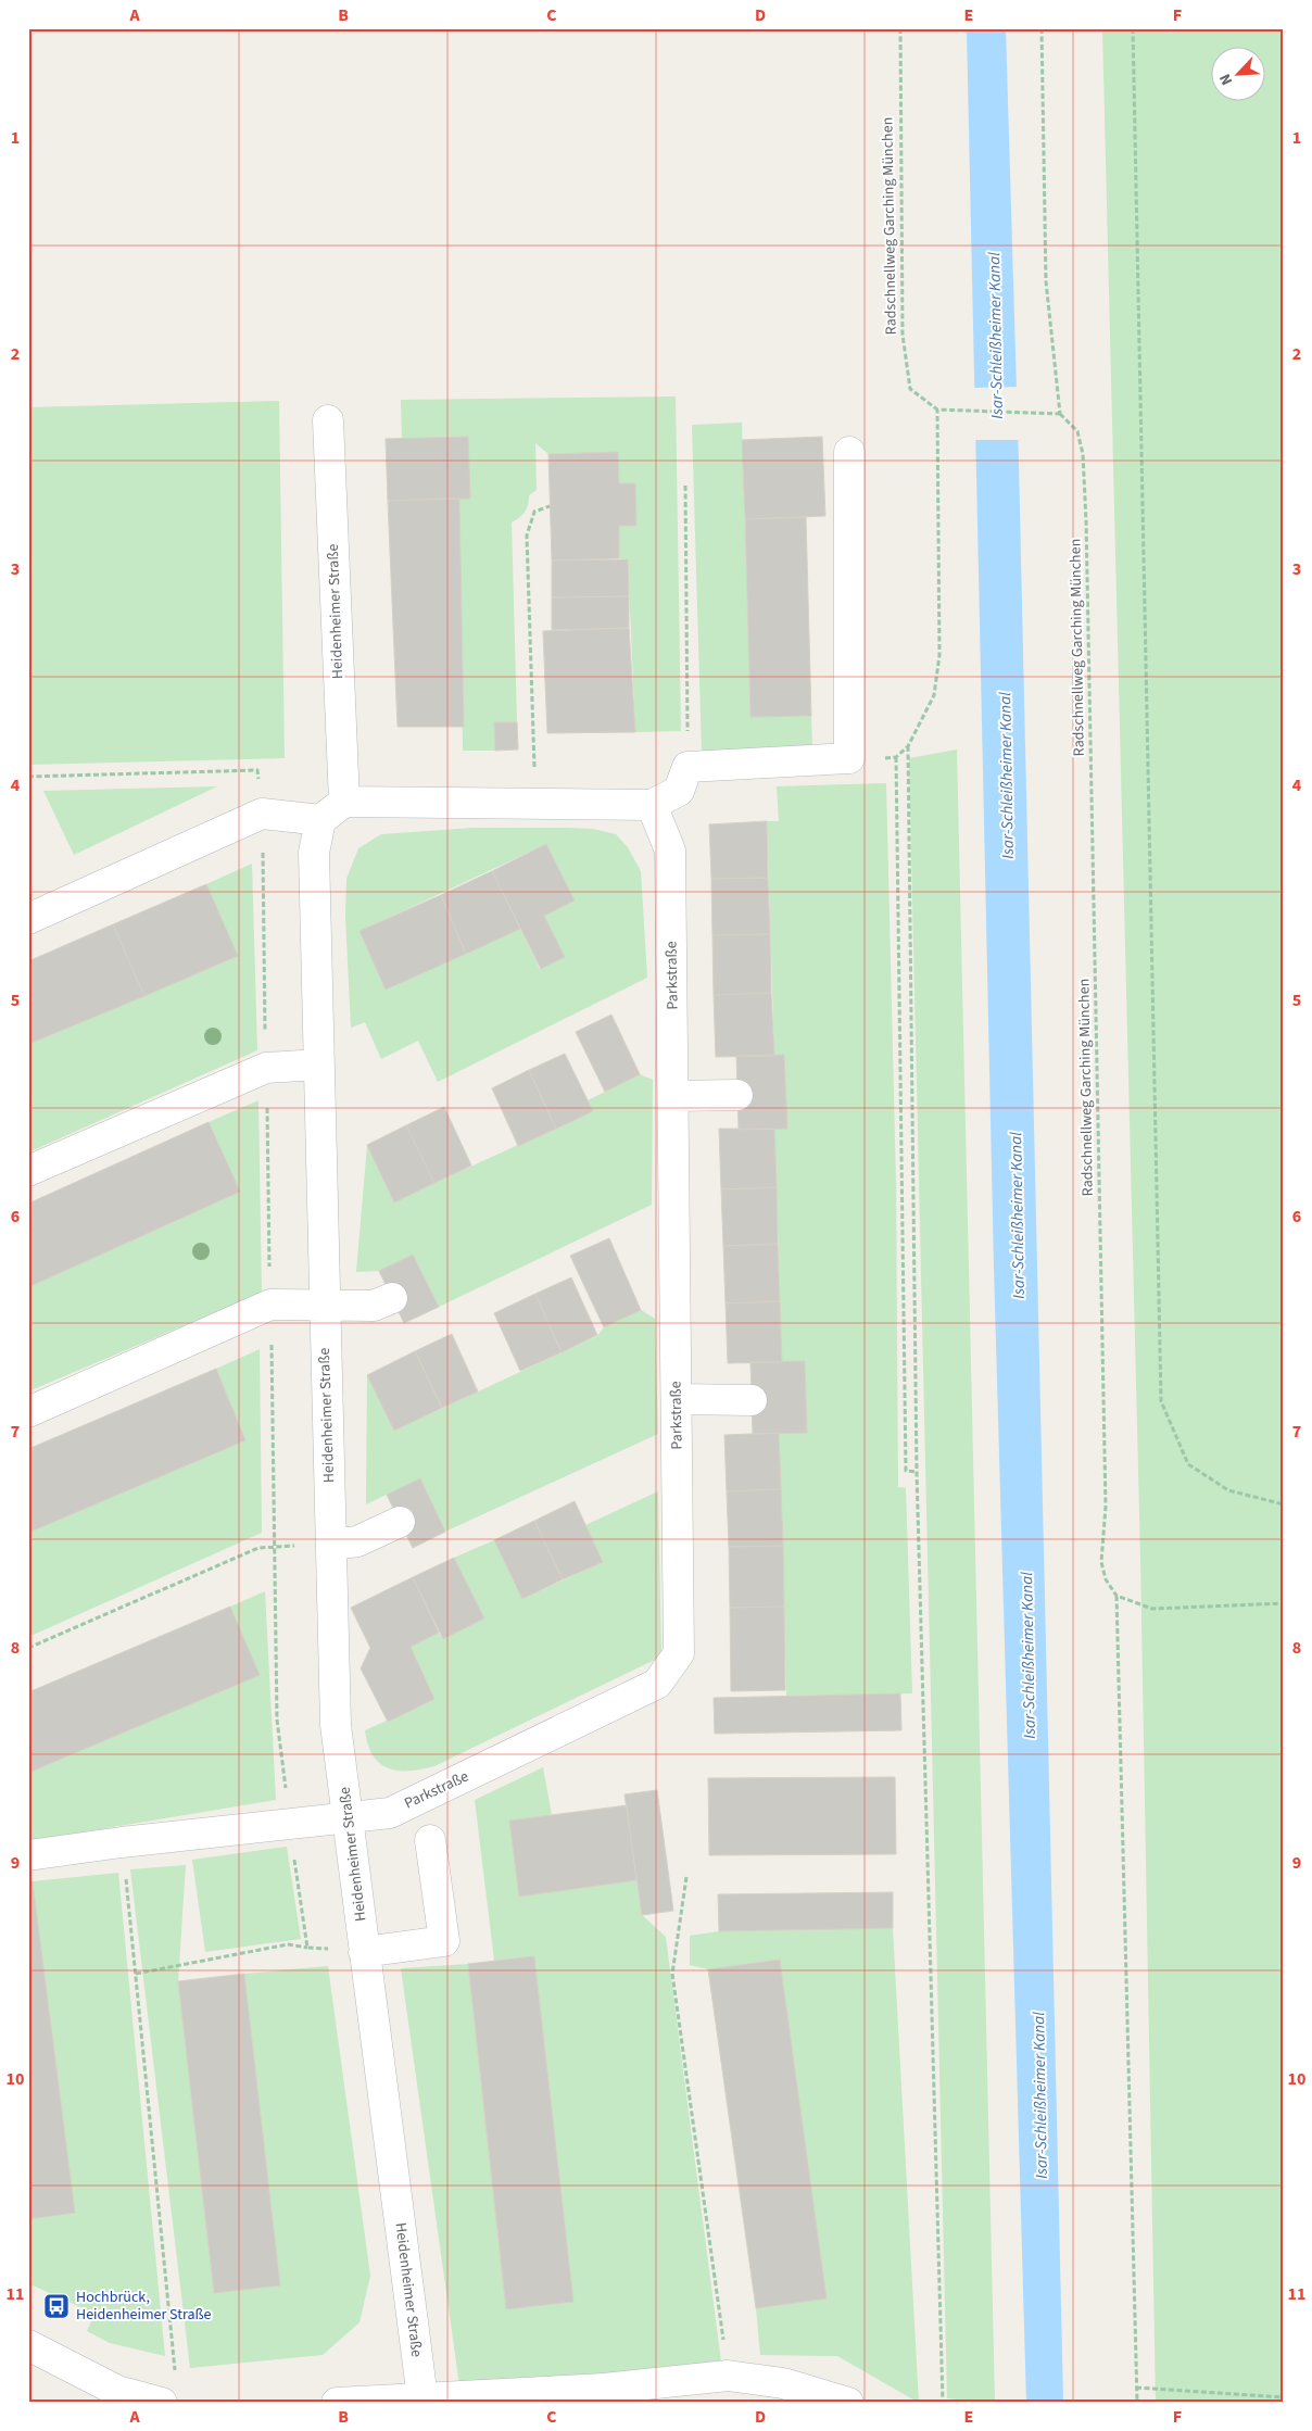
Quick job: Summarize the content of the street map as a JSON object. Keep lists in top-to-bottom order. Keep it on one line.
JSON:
{"streets":{"street":["Heidenheimer Straße","Parkstraße"],"path":["Radschnellweg Garching München"]},"crossings":[["Heidenheimer Straße","Parkstraße"]],"water":["Isar-Schleißheimer Kanal"],"places":{"bus stop":["Hochbrück, Heidenheimer Straße"]},"north":"bottom left","grid":{"columns":["A","B","C","D","E","F"],"rows":["1","2","3","4","5","6","7","8","9","10","11"]}}
